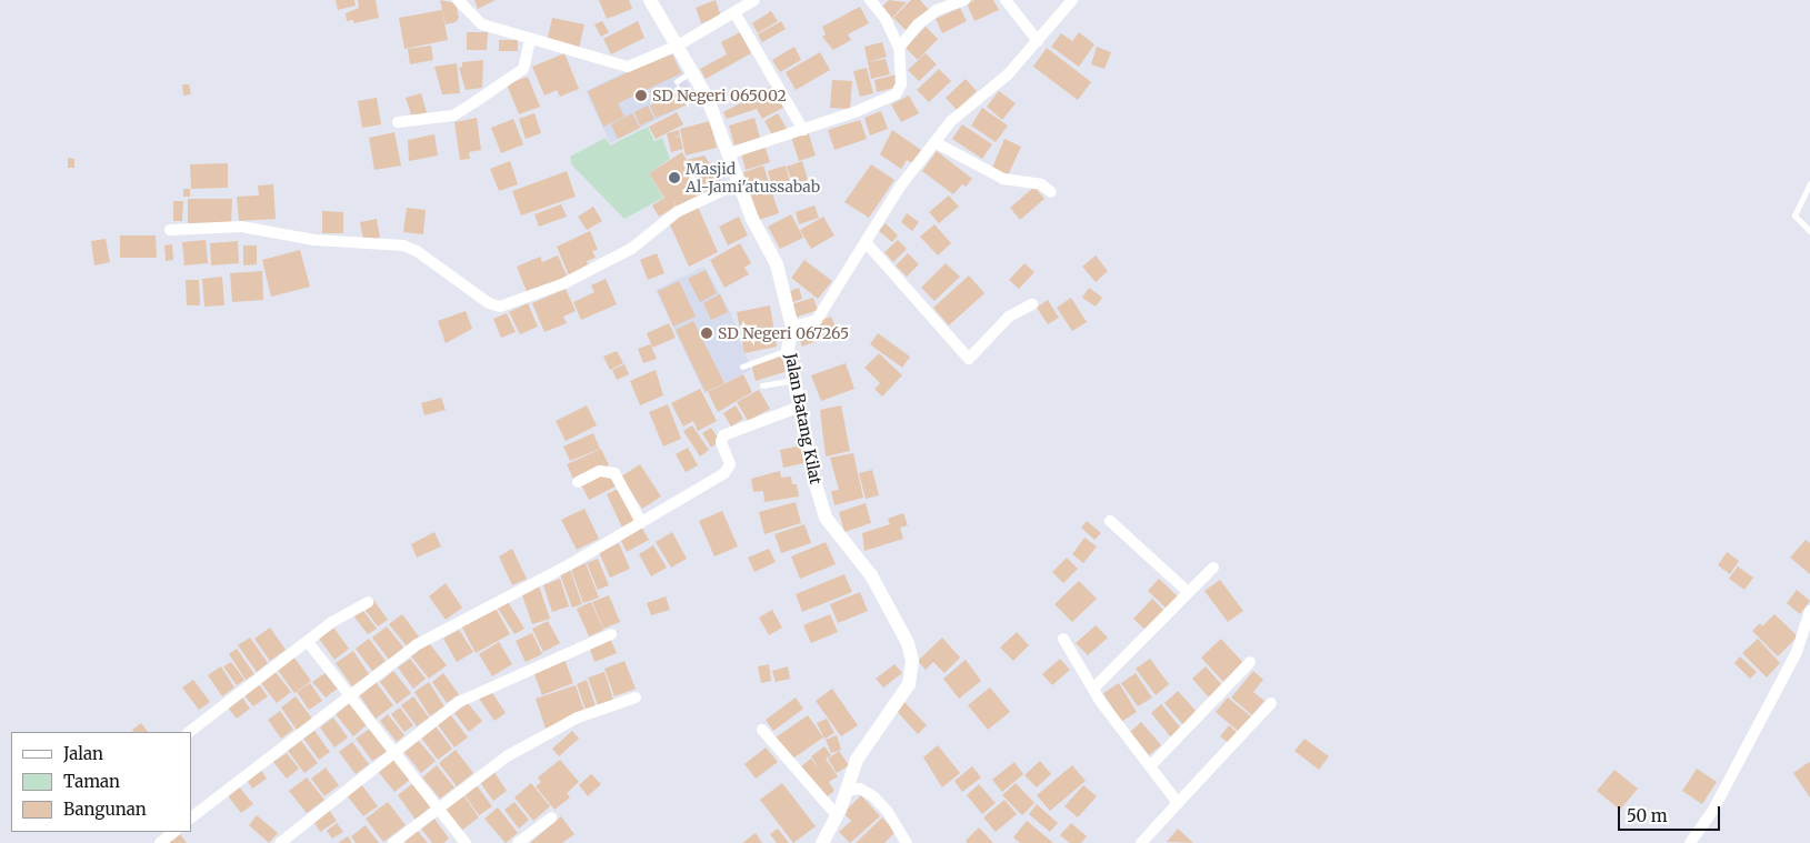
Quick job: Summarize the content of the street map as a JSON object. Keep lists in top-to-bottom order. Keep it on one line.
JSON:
{"streets":{"street":["Jalan Batang Kilat"]},"places":["SD Negeri 065002","Masjid Al-Jami'atussabab","SD Negeri 067265"],"legend":["Jalan","Taman","Bangunan"],"scale_bar":"50 m"}
